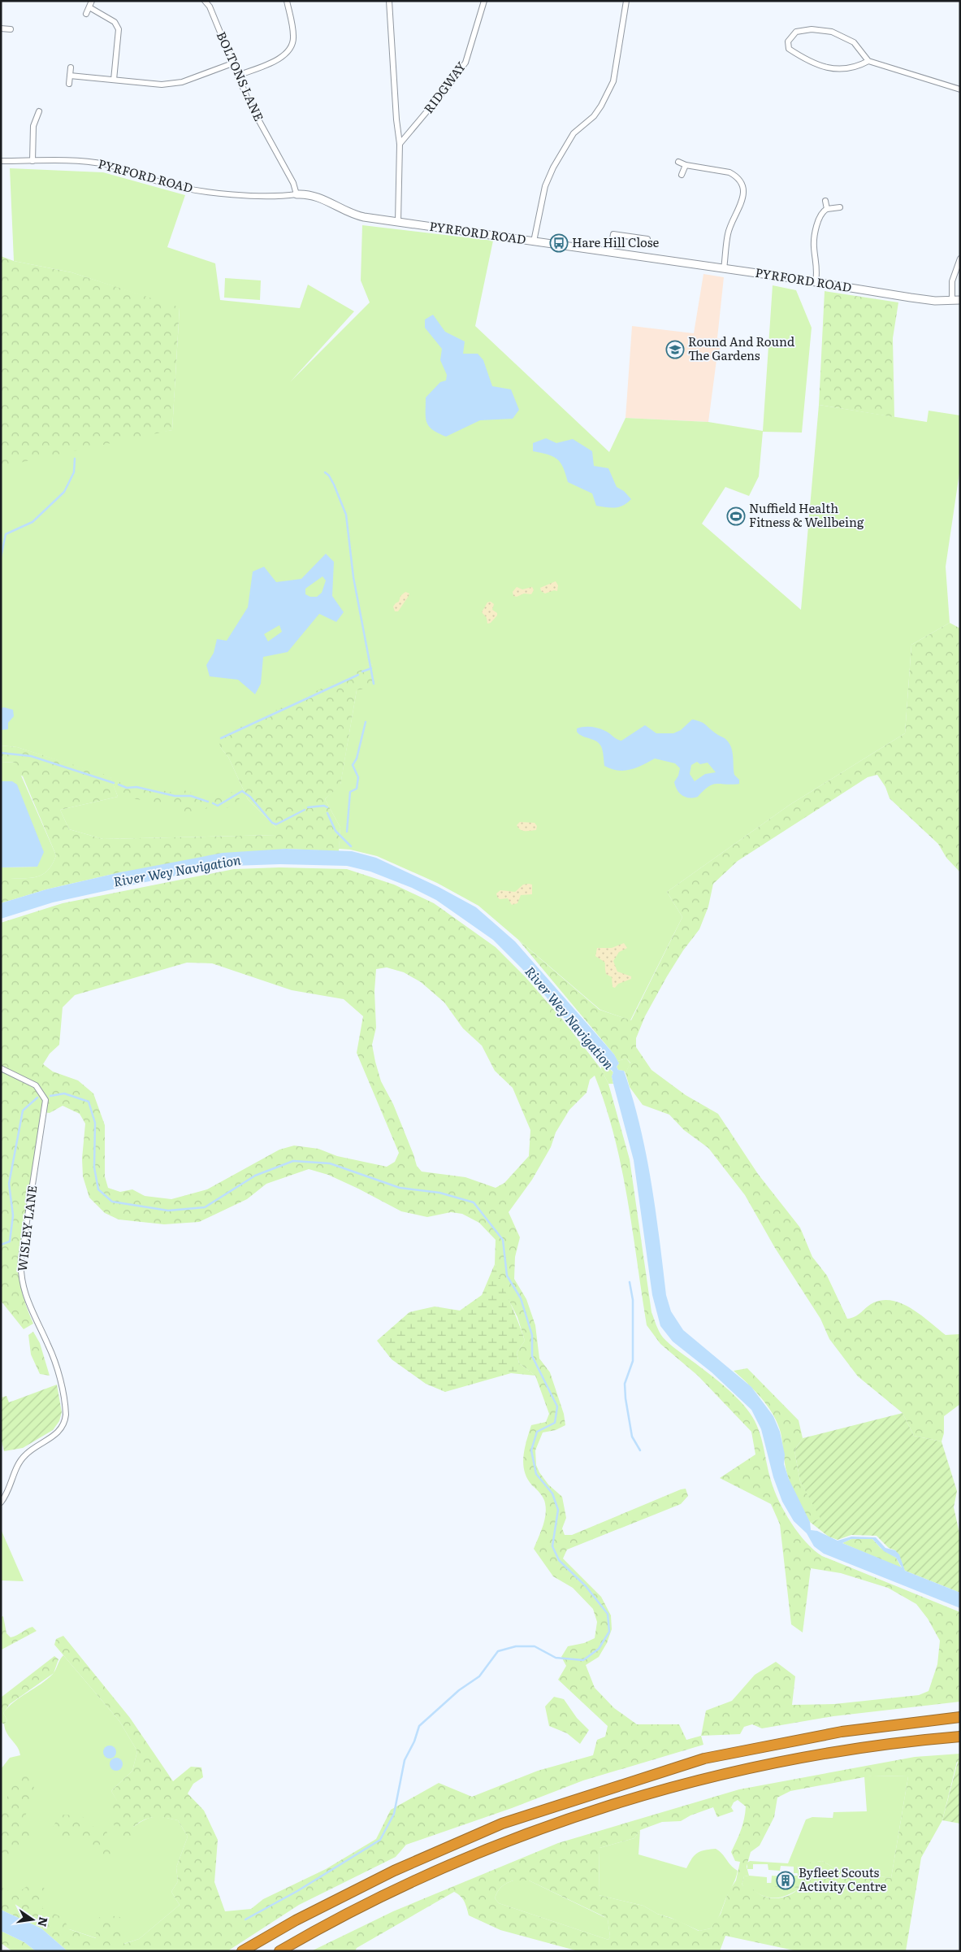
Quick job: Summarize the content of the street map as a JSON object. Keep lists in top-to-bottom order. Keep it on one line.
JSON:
{"streets":{"street":["BOLTONS LANE","RIDGWAY","PYRFORD ROAD","WISLEY LANE"]},"crossings":[["BOLTONS LANE","PYRFORD ROAD"]],"water":["River Wey Navigation"],"places":{"bus stop":["Hare Hill Close"],"school or university":["Round And Round The Gardens"],"sports":["Nuffield Health Fitness & Wellbeing"],"building":["Byfleet Scouts Activity Centre"]},"north":"right"}
